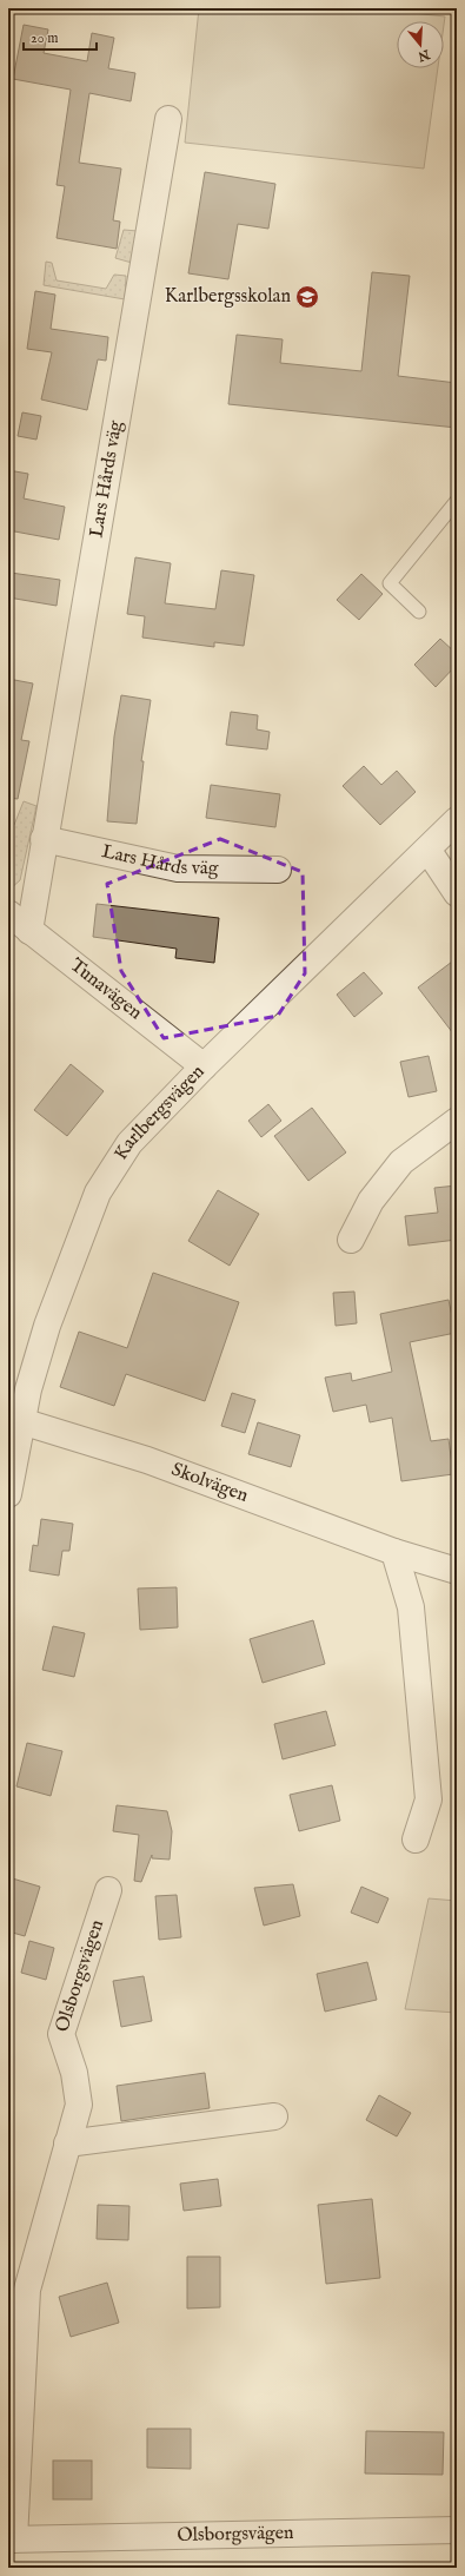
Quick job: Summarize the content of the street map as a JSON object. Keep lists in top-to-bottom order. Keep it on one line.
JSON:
{"streets":{"street":["Lars Hårds väg","Tunavägen","Karlbergsvägen","Skolvägen","Olsborgsvägen"]},"crossings":[["Lars Hårds väg","Tunavägen"],["Tunavägen","Karlbergsvägen"],["Karlbergsvägen","Skolvägen"]],"places":{"school or university":["Karlbergsskolan"]},"scale_bar":"20 m","north":"bottom"}
